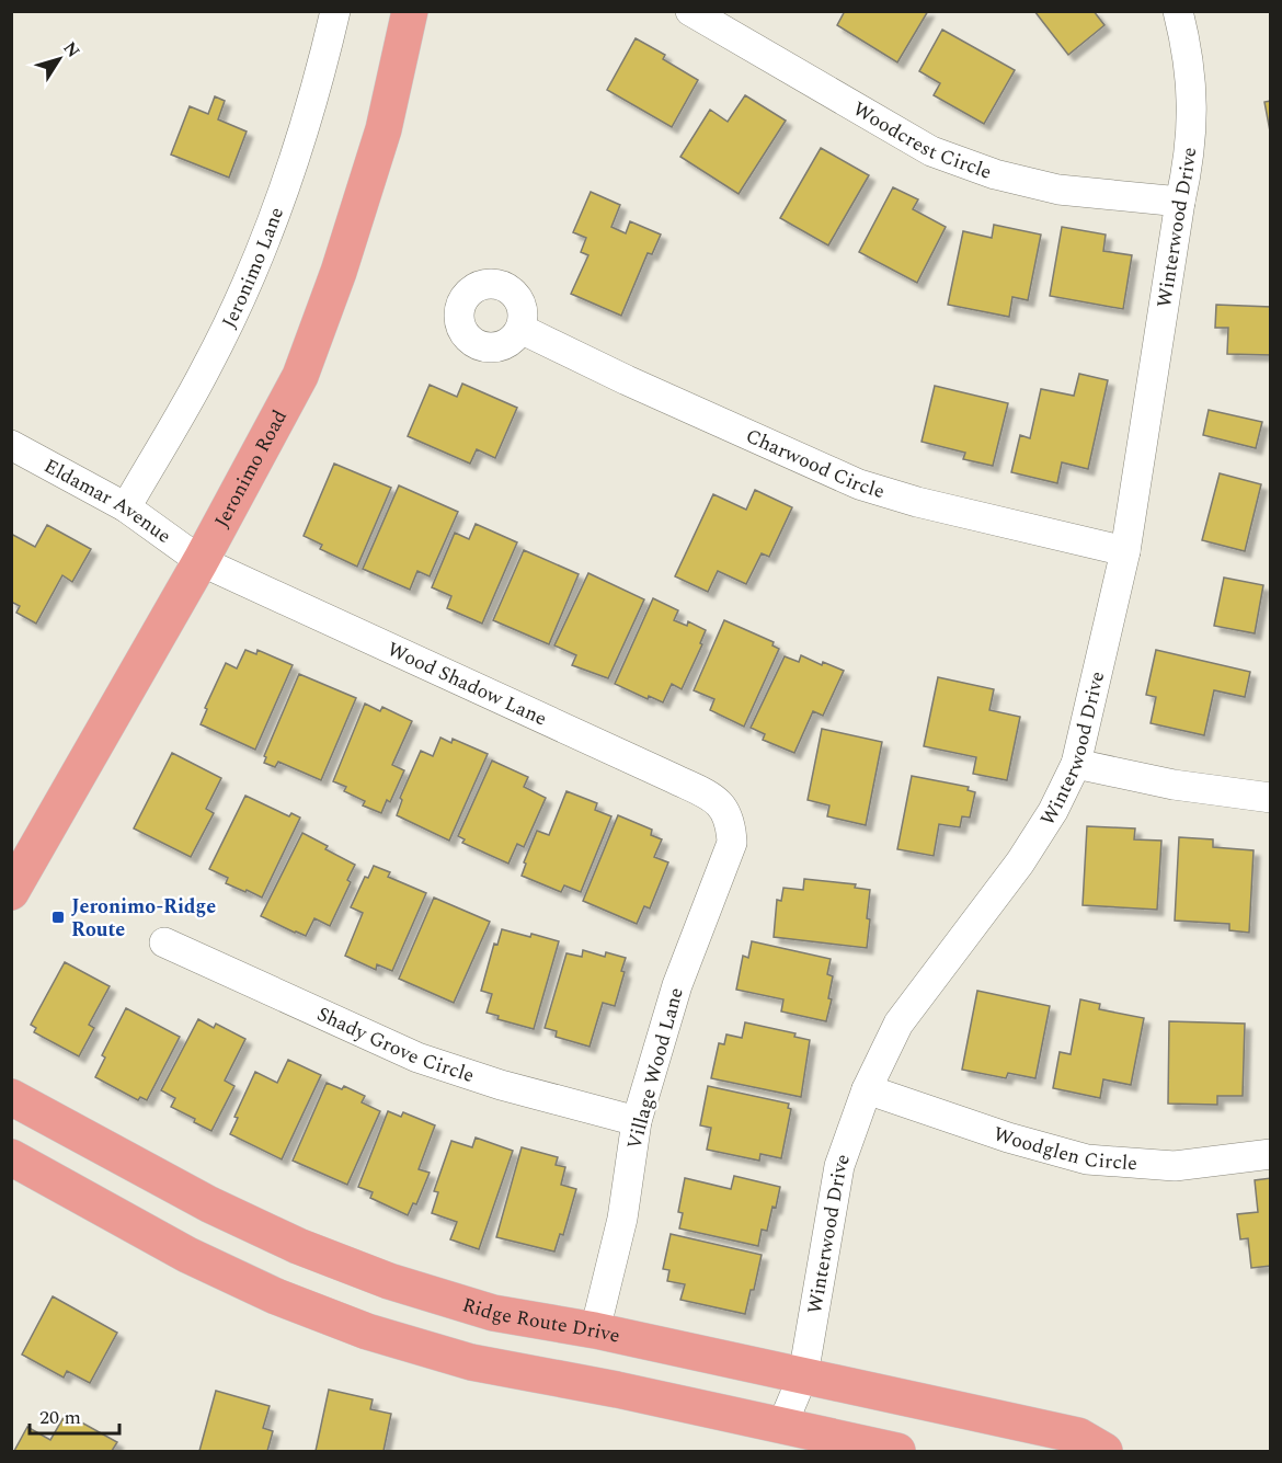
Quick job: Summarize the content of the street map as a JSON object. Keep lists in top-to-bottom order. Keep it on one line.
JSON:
{"streets":{"main road":["Jeronimo Road","Ridge Route Drive"],"street":["Woodcrest Circle","Winterwood Drive","Jeronimo Lane","Charwood Circle","Eldamar Avenue","Wood Shadow Lane","Shady Grove Circle","Village Wood Lane","Woodglen Circle"]},"crossings":[["Woodcrest Circle","Winterwood Drive"],["Winterwood Drive","Charwood Circle"],["Winterwood Drive","Woodglen Circle"],["Winterwood Drive","Ridge Route Drive"],["Jeronimo Lane","Eldamar Avenue"],["Jeronimo Road","Eldamar Avenue"],["Jeronimo Road","Wood Shadow Lane"],["Eldamar Avenue","Wood Shadow Lane"],["Wood Shadow Lane","Village Wood Lane"],["Shady Grove Circle","Village Wood Lane"],["Village Wood Lane","Ridge Route Drive"]],"places":{"transit":["Jeronimo-Ridge Route"]},"scale_bar":"20 m","north":"top right"}
